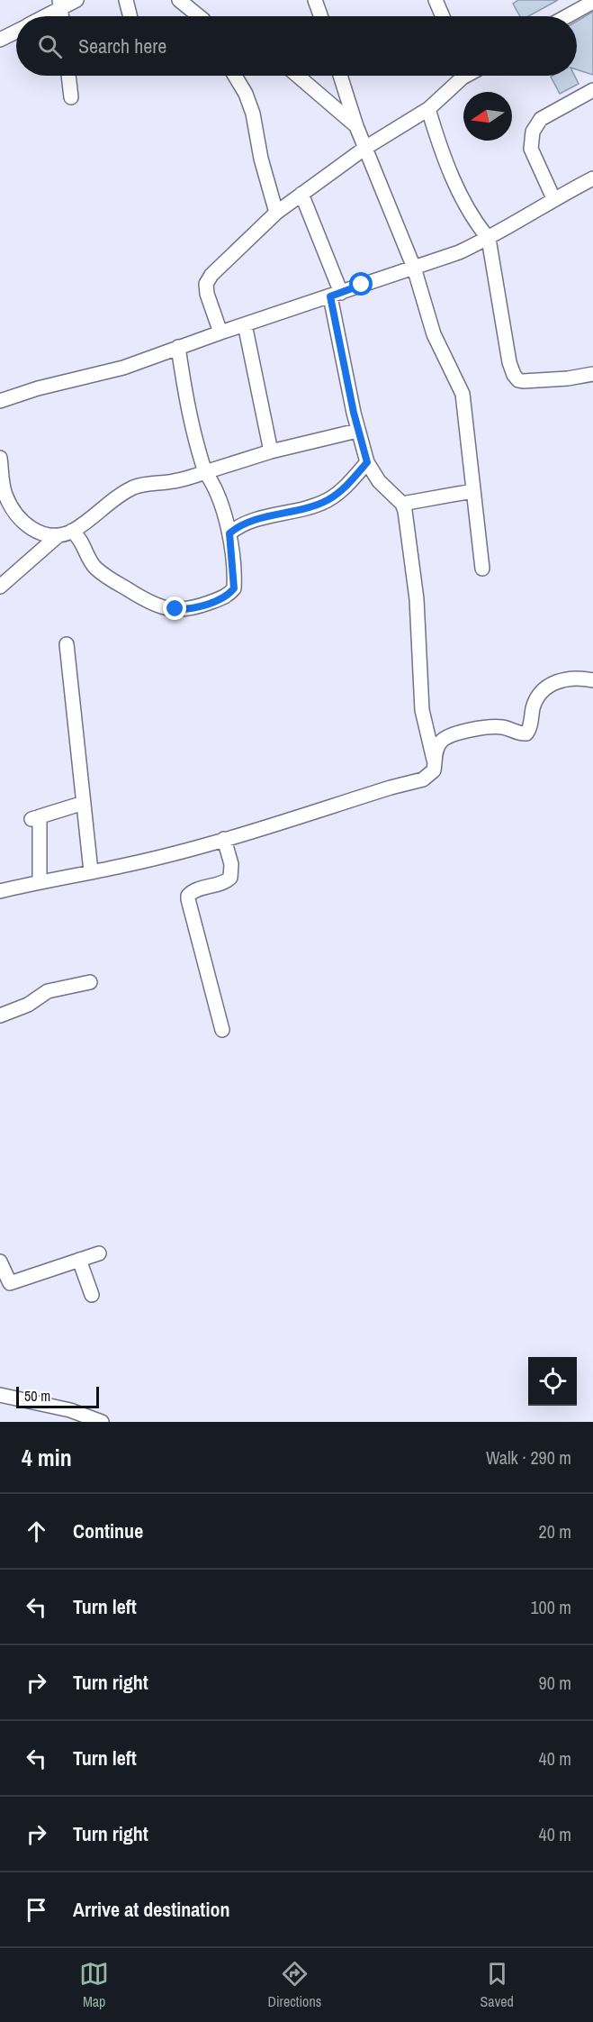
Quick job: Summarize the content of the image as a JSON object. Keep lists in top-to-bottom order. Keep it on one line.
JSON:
{"scale_bar":"50 m","north":"left","page":{"search":"Search here","scale":"50 m","heading":["4 min","Walk · 290 m"],"list":[["Continue","20 m"],["Turn left","100 m"],["Turn right","90 m"],["Turn left","40 m"],["Turn right","40 m"],"Arrive at destination"],"nav":["Map","Directions","Saved"]}}
